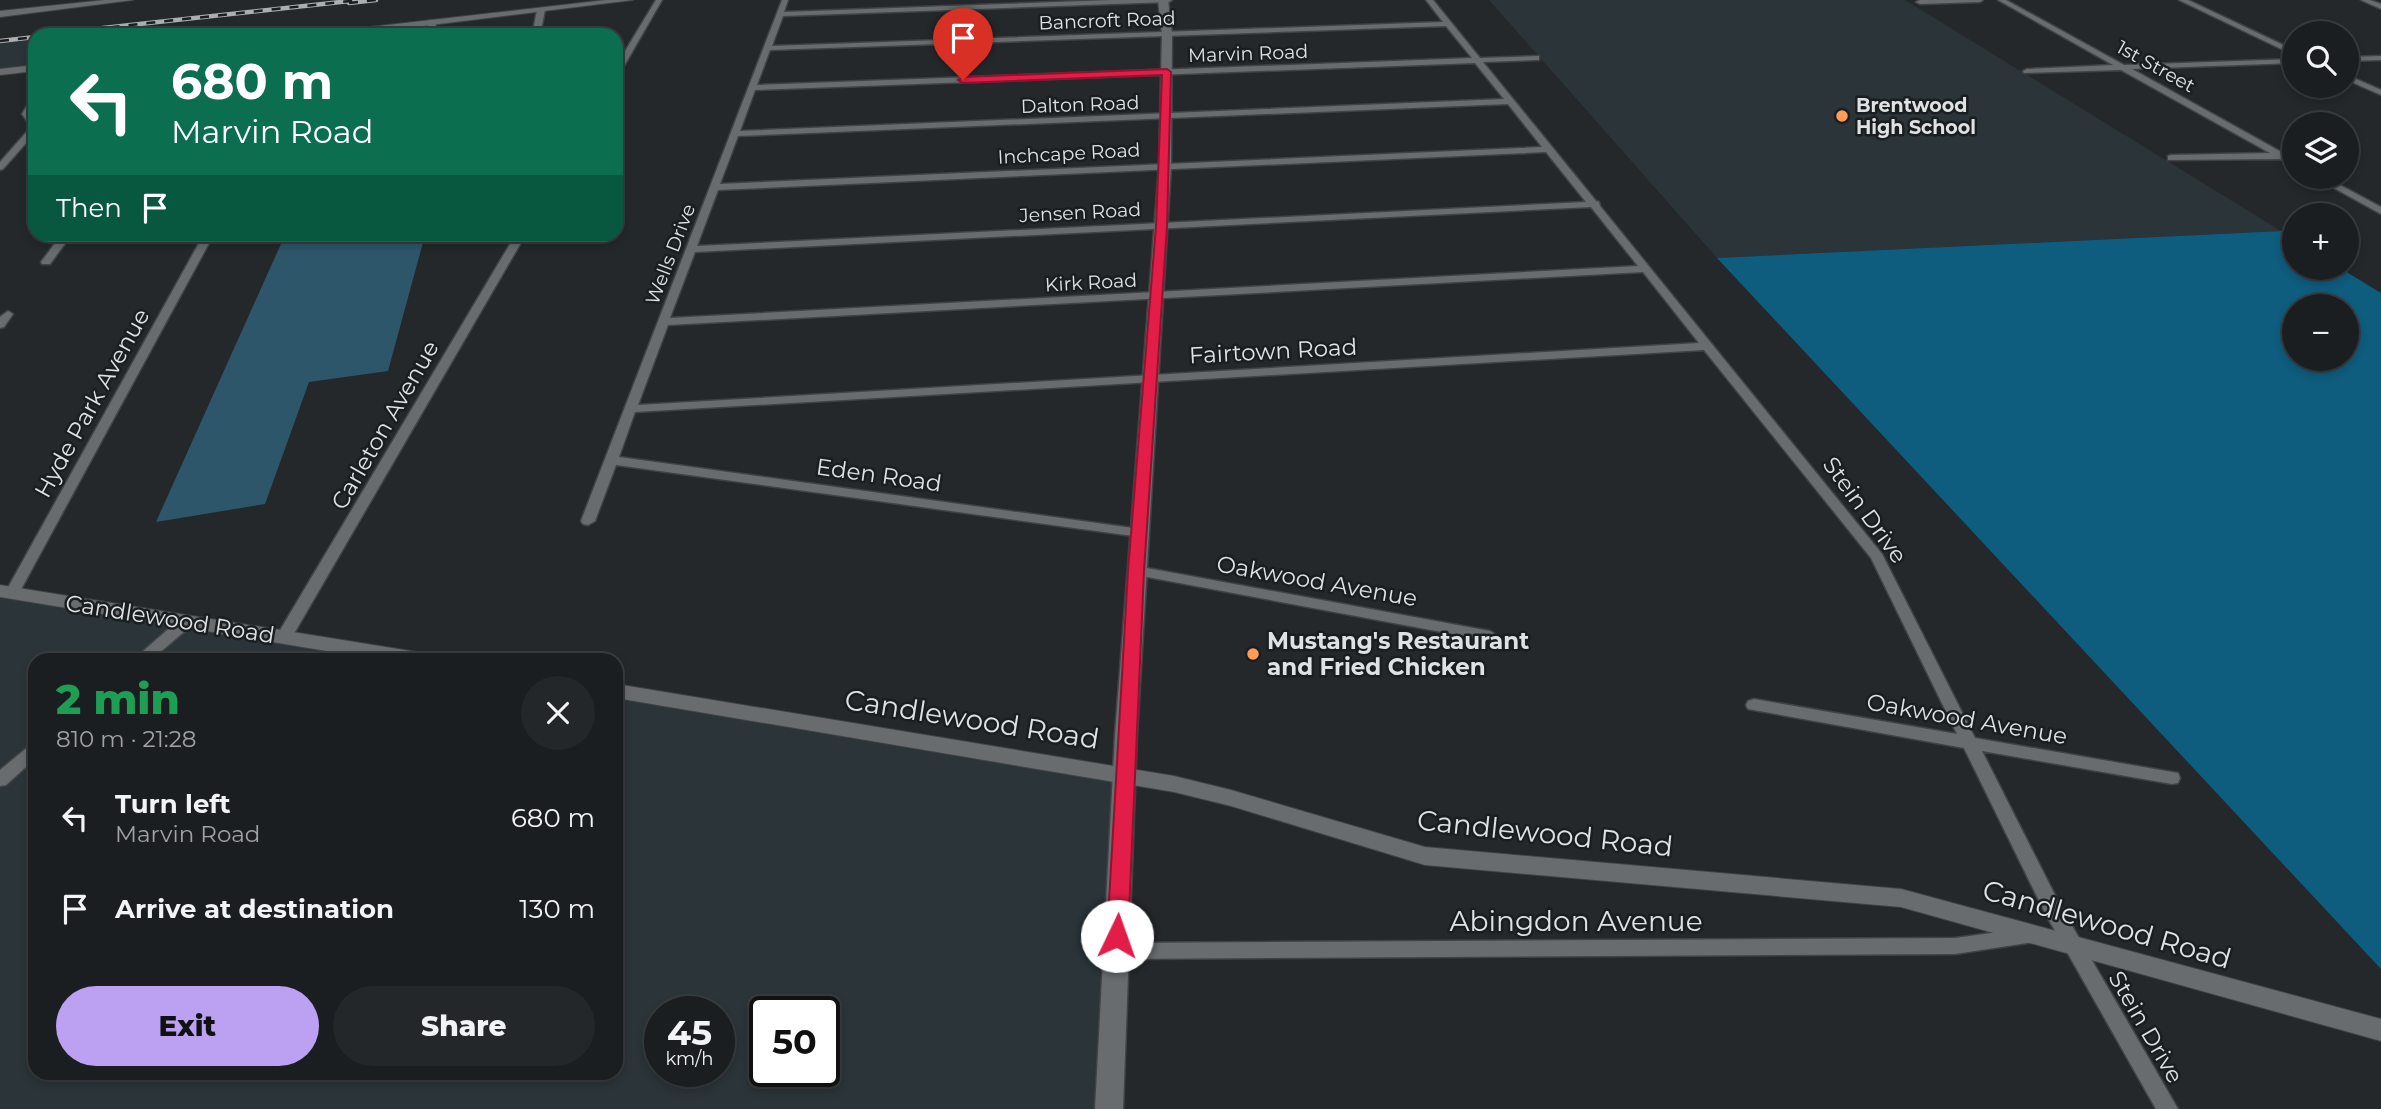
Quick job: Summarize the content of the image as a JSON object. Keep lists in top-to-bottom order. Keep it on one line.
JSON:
{"streets":{"street":["Bancroft Road","Marvin Road","1st Street","Dalton Road","Inchcape Road","Jensen Road","Wells Drive","Kirk Road","Fairtown Road","Hyde Park Avenue","Carleton Avenue","Eden Road","Stein Drive","Oakwood Avenue","Candlewood Road","Abingdon Avenue"]},"crossings":[["Bancroft Road","Wells Drive"],["Bancroft Road","Stein Drive"],["Marvin Road","Wells Drive"],["Marvin Road","Stein Drive"],["Dalton Road","Wells Drive"],["Dalton Road","Stein Drive"],["Inchcape Road","Wells Drive"],["Inchcape Road","Stein Drive"],["Jensen Road","Wells Drive"],["Jensen Road","Stein Drive"],["Wells Drive","Kirk Road"],["Wells Drive","Fairtown Road"],["Wells Drive","Eden Road"],["Kirk Road","Stein Drive"],["Fairtown Road","Stein Drive"],["Hyde Park Avenue","Candlewood Road"],["Carleton Avenue","Candlewood Road"],["Stein Drive","Oakwood Avenue"],["Stein Drive","Candlewood Road"],["Candlewood Road","Abingdon Avenue"]],"places":["Brentwood High School","Mustang's Restaurant and Fried Chicken"],"page":{"map_buttons":["+","−"],"turn":["680 m","Marvin Road"],"then":"Then","heading":["2 min","810 m · 21:28"],"list":[{"name":"Turn left","note":"Marvin Road","value":"680 m"},{"name":"Arrive at destination","value":"130 m"}],"buttons":["Exit","Share"],"speed":"45 km/h","limit":"50"}}
